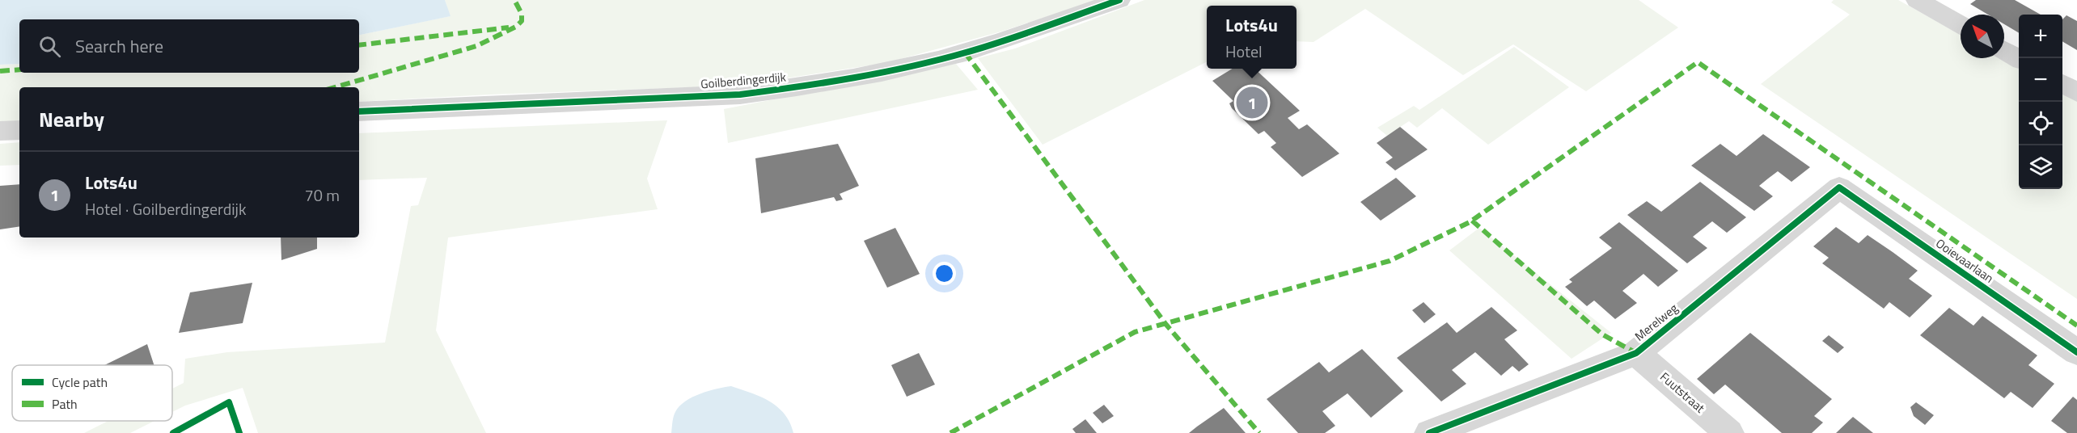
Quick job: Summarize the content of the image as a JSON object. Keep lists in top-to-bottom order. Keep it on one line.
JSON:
{"streets":{"street":["Goilberdingerdijk","Ooievaarlaan","Merelweg","Fuutstraat"]},"crossings":[["Ooievaarlaan","Merelweg"],["Merelweg","Fuutstraat"]],"legend":["Cycle path","Path"],"north":"top left","page":{"popup":["Lots4u","Hotel"],"map_buttons":["+","−"],"search":"Search here","pins":"1","heading":"Nearby","list":[{"mark":"1","name":"Lots4u","note":"Hotel · Goilberdingerdijk","value":"70 m"}]}}
